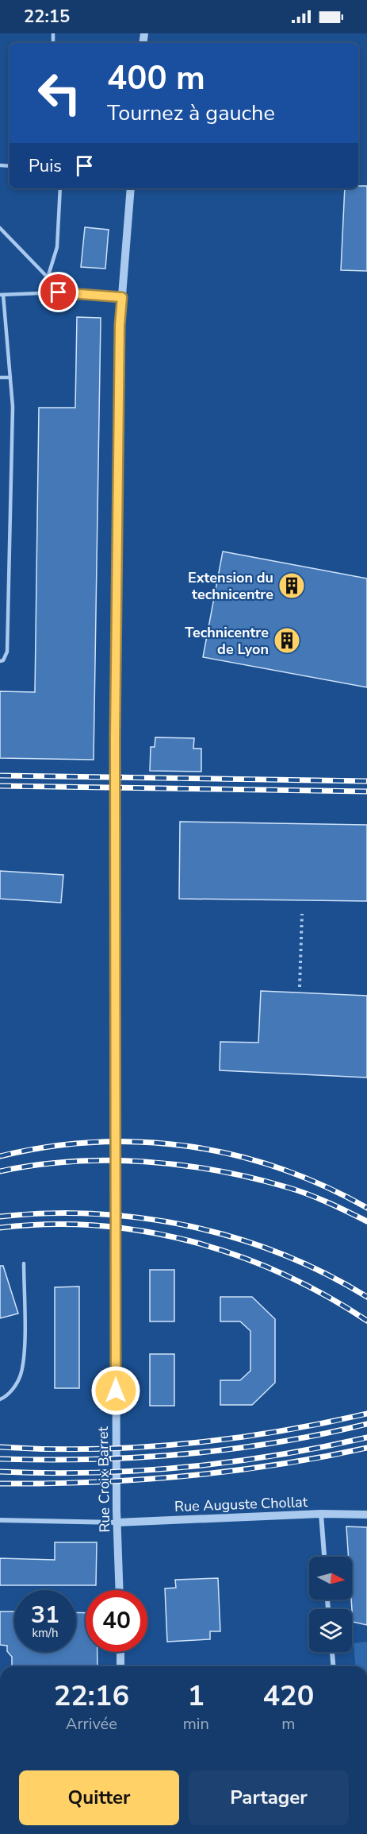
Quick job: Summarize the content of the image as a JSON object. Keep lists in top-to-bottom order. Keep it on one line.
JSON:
{"streets":{"street":["Rue Croix Barret","Rue Auguste Chollat"]},"crossings":[["Rue Croix Barret","Rue Auguste Chollat"]],"places":{"building":["Extension du technicentre","Technicentre de Lyon"]},"north":"right","page":{"status":"22:15","turn":["400 m","Tournez à gauche"],"then":"Puis","speed":"31 km/h","limit":"40","eta":["22:16","Arrivée","1","min","420","m"],"buttons":["Quitter","Partager"]}}
